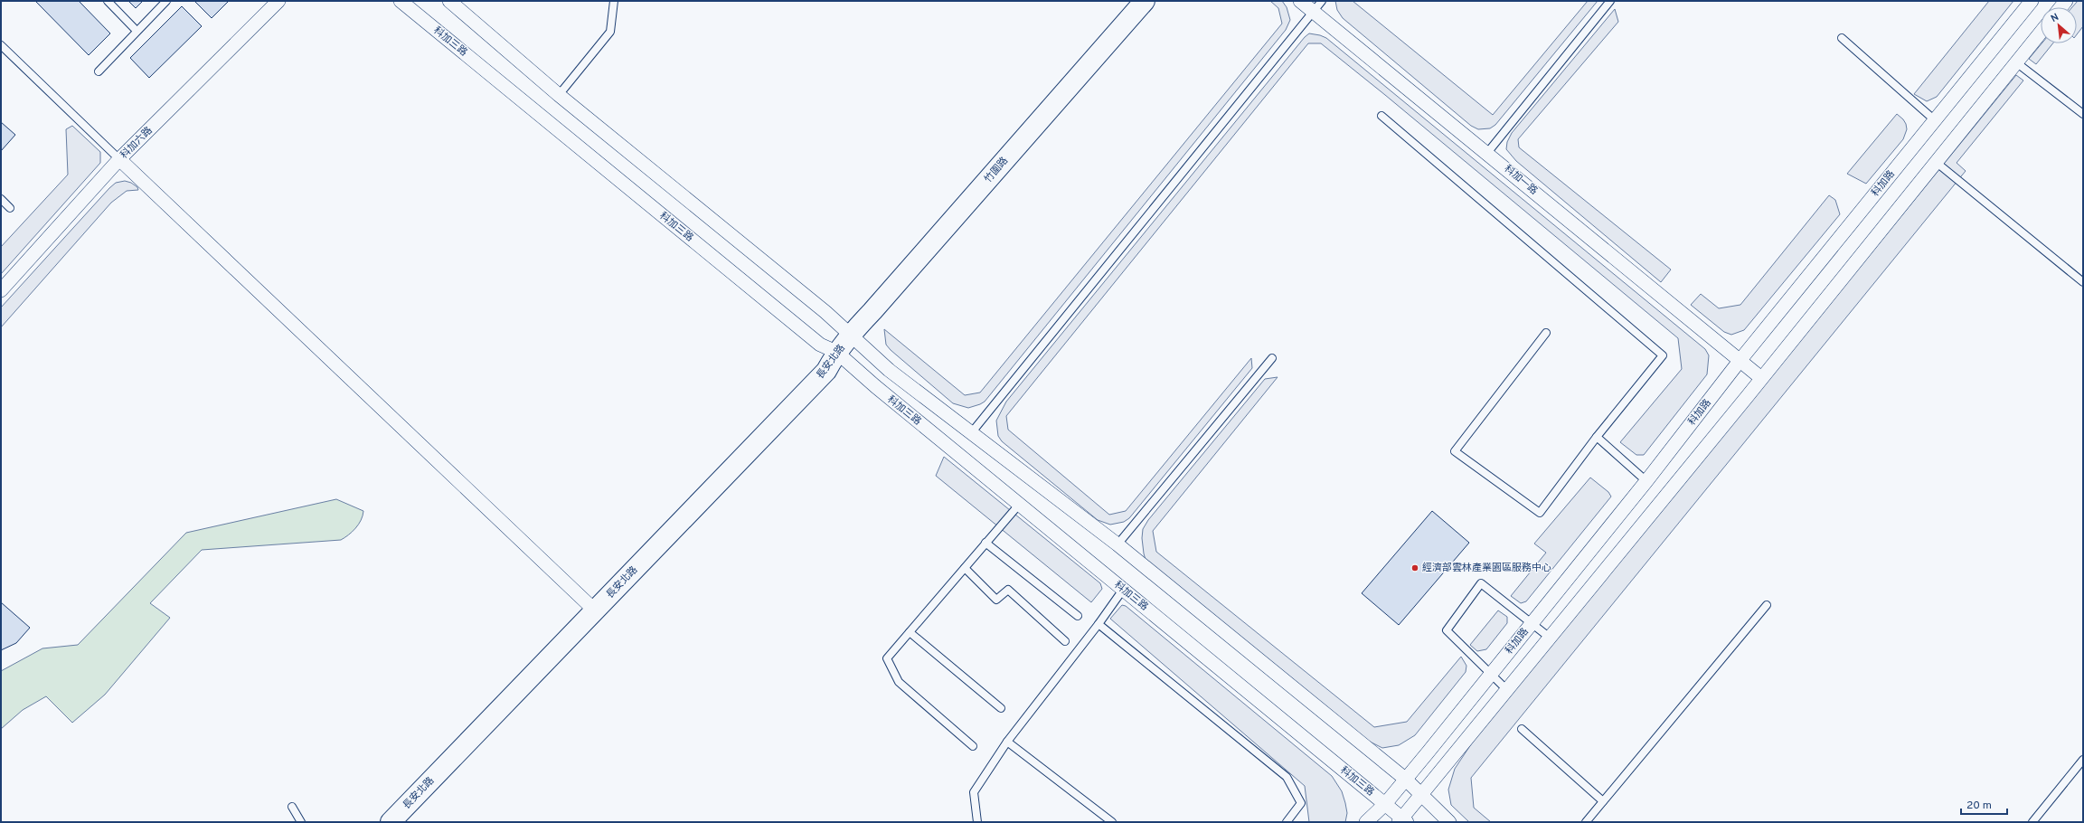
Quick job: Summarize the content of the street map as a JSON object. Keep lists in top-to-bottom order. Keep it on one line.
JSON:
{"streets":{"street":["科加三路","科加六路","竹圍路","科加一路","科加路","長安北路"]},"crossings":[["科加三路","竹圍路"],["科加三路","科加路"],["科加三路","長安北路"],["竹圍路","長安北路"],["科加一路","科加路"]],"places":["經濟部雲林產業園區服務中心"],"scale_bar":"20 m","north":"top left"}
